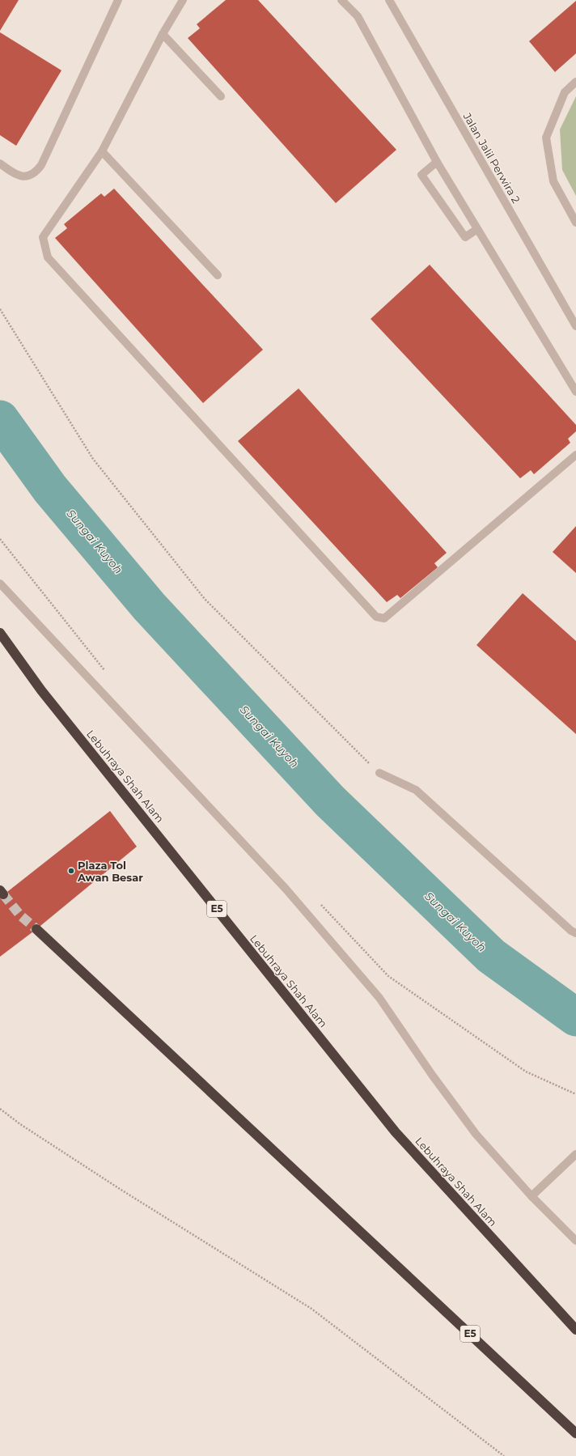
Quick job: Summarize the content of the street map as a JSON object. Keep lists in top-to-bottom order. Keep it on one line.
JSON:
{"streets":{"highway":["Lebuhraya Shah Alam","E5"],"street":["Jalan Jalil Perwira 2"]},"water":["Sungai Kuyoh"],"places":["Plaza Tol Awan Besar"]}
